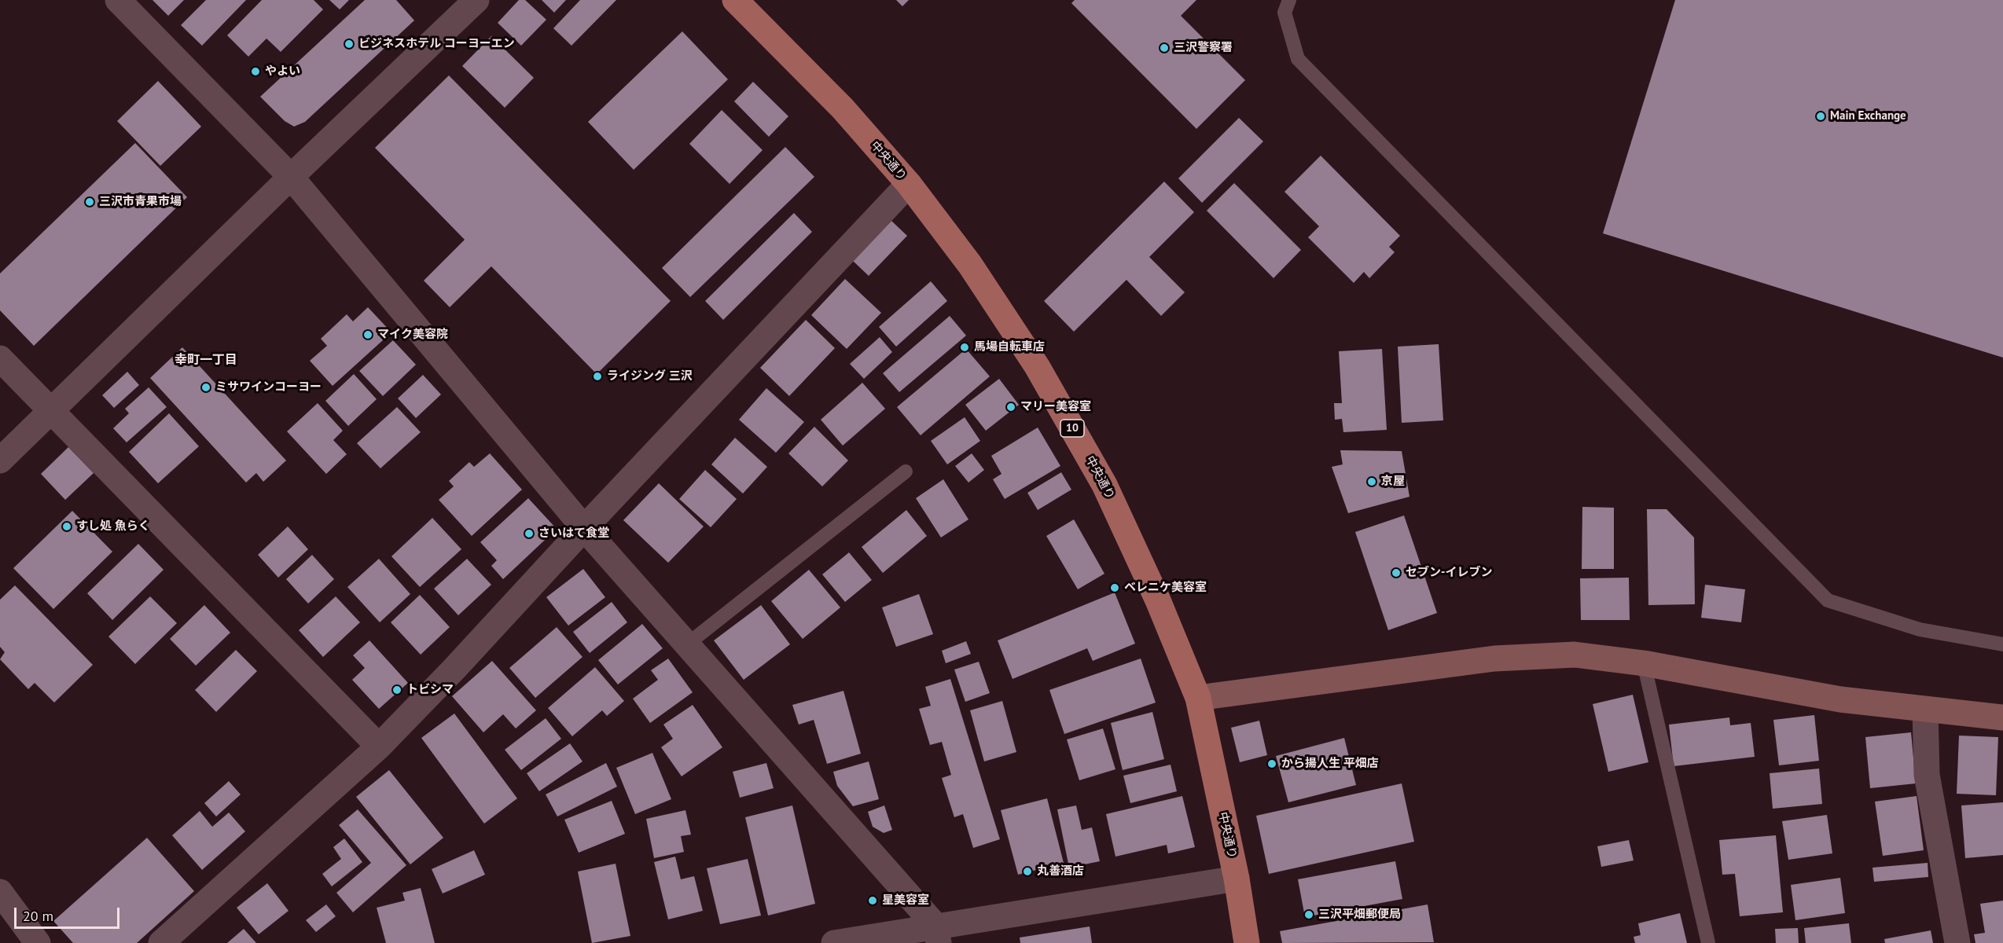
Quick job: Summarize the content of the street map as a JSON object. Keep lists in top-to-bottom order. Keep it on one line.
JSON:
{"streets":{"main road":["中央通り","10"]},"districts":["幸町一丁目"],"places":["ビジネスホテル コーヨーエン","三沢警察署","やよい","Main Exchange","三沢市青果市場","マイク美容院","馬場自転車店","ライジング 三沢","ミサワインコーヨー","マリー美容室","京屋","すし処 魚らく","さいはて食堂","セブン-イレブン","ベレニケ美容室","トビシマ","から揚人生 平畑店","丸善酒店","星美容室","三沢平畑郵便局"],"scale_bar":"20 m"}
